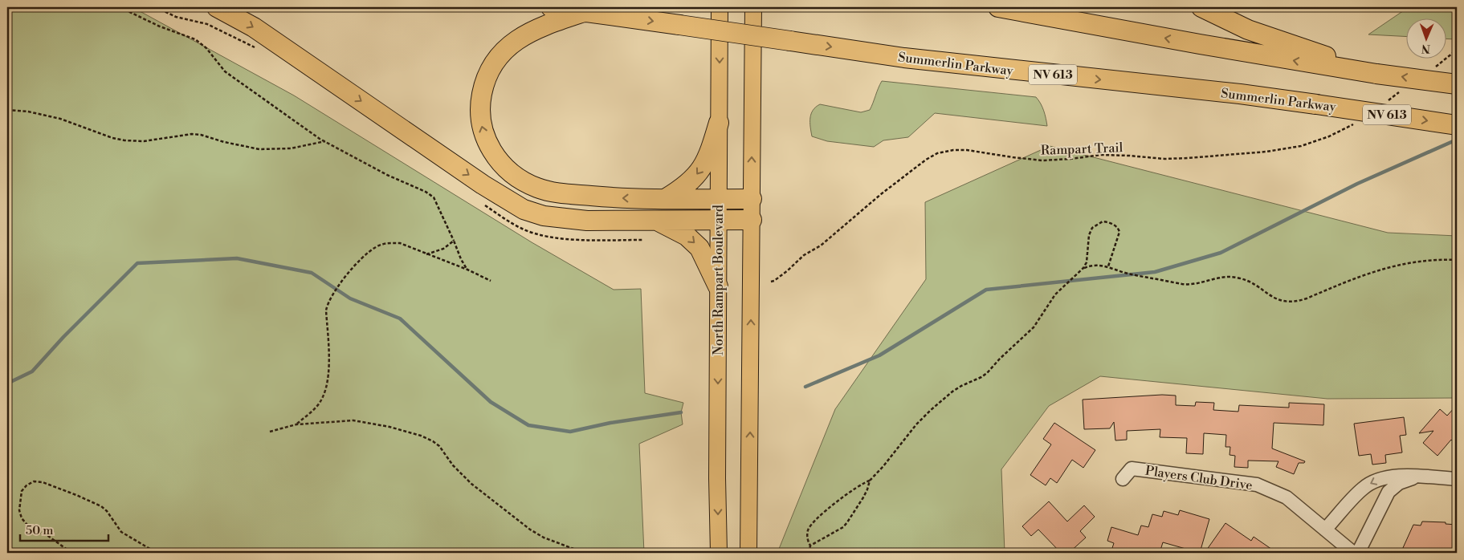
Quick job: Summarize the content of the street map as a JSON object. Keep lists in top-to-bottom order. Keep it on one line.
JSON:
{"streets":{"highway":["Summerlin Parkway","NV 613"],"main road":["North Rampart Boulevard"],"street":["Players Club Drive"],"path":["Rampart Trail"]},"scale_bar":"50 m","north":"bottom"}
